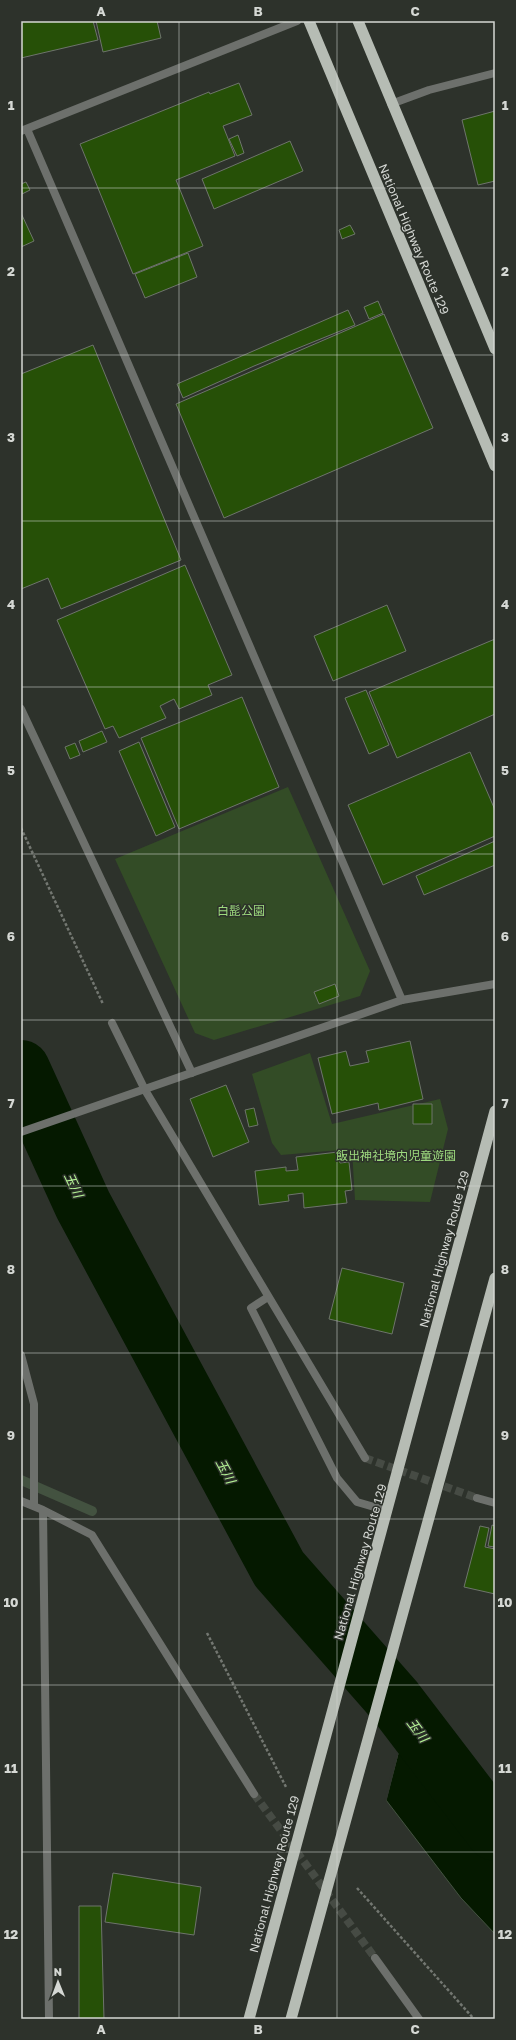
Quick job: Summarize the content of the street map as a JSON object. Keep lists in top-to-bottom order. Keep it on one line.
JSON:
{"streets":{"highway":["National Highway Route 129"]},"water":["玉川"],"parks":["白髭公園","飯出神社境内児童遊園"],"north":"top","grid":{"columns":["A","B","C"],"rows":["1","2","3","4","5","6","7","8","9","10","11","12"]}}
